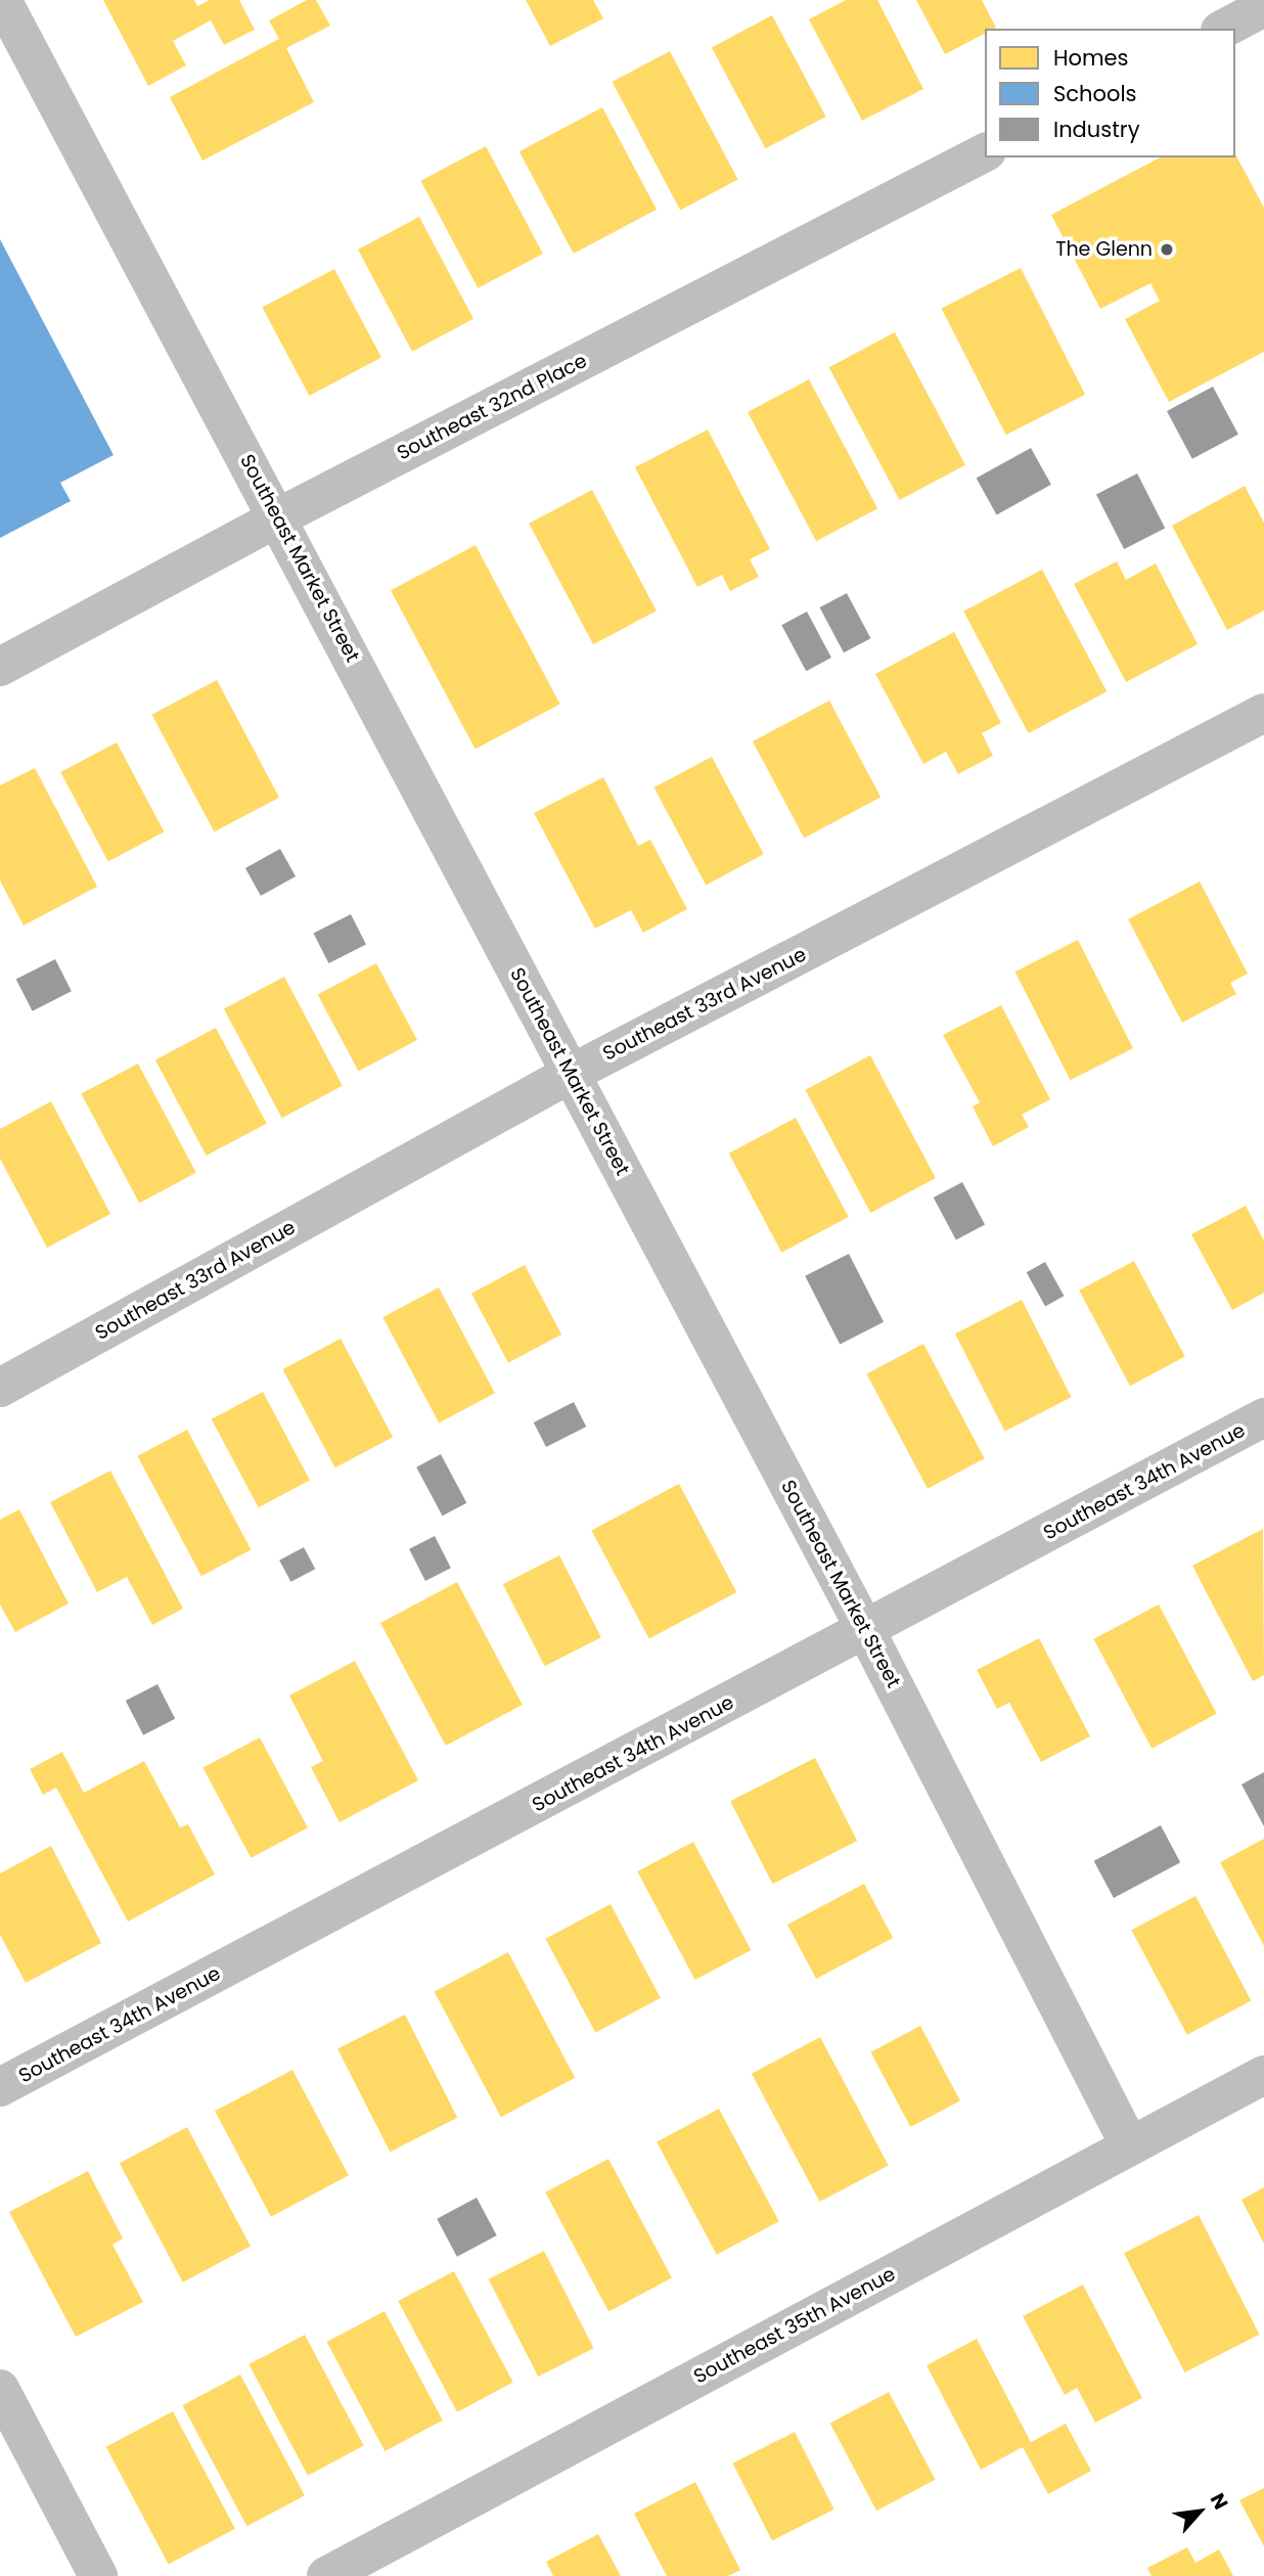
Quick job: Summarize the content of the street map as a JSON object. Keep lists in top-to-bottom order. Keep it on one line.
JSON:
{"streets":{"street":["Southeast 32nd Place","Southeast Market Street","Southeast 33rd Avenue","Southeast 34th Avenue","Southeast 35th Avenue"]},"crossings":[["Southeast 32nd Place","Southeast Market Street"],["Southeast Market Street","Southeast 33rd Avenue"],["Southeast Market Street","Southeast 34th Avenue"],["Southeast Market Street","Southeast 35th Avenue"]],"places":["The Glenn"],"legend":["Homes","Schools","Industry"],"north":"top right"}
